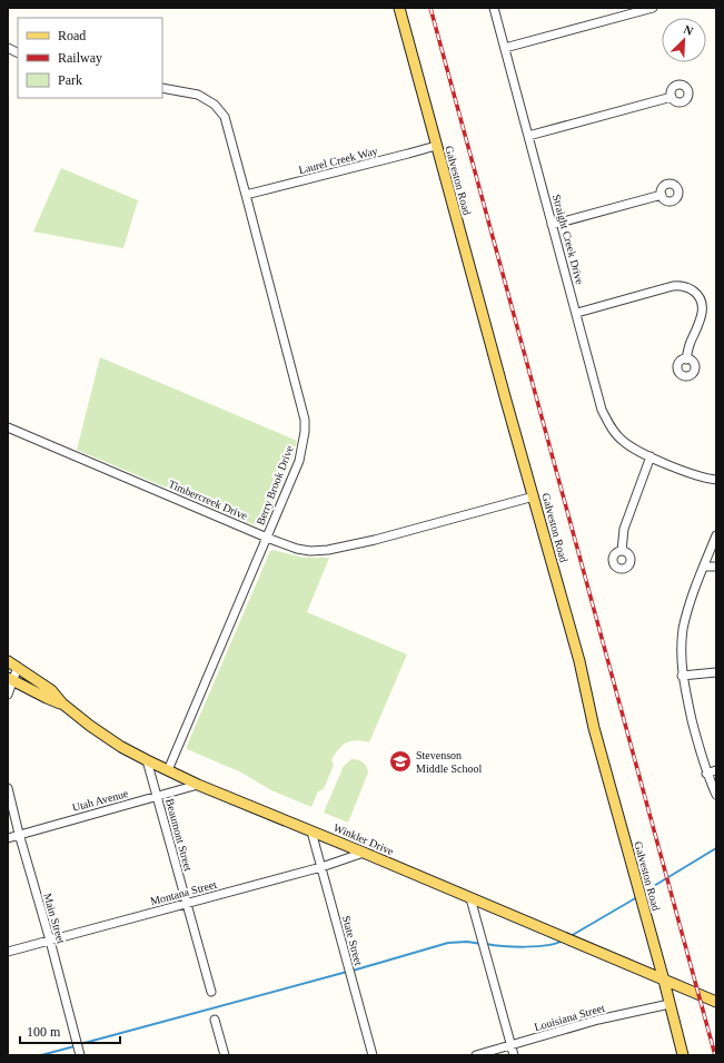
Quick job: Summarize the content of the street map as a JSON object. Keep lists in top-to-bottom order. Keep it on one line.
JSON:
{"streets":{"main road":["Galveston Road","Winkler Drive"],"street":["Laurel Creek Way","Straight Creek Drive","Berry Brook Drive","Timbercreek Drive","Utah Avenue","Beaumont Street","Montana Street","Main Street","State Street","Louisiana Street"]},"crossings":[["Laurel Creek Way","Galveston Road"],["Laurel Creek Way","Berry Brook Drive"],["Galveston Road","Timbercreek Drive"],["Galveston Road","Winkler Drive"],["Galveston Road","Louisiana Street"],["Berry Brook Drive","Timbercreek Drive"],["Berry Brook Drive","Winkler Drive"],["Utah Avenue","Beaumont Street"],["Utah Avenue","Winkler Drive"],["Utah Avenue","Main Street"],["Beaumont Street","Winkler Drive"],["Beaumont Street","Montana Street"],["Winkler Drive","Montana Street"],["Winkler Drive","State Street"],["Montana Street","Main Street"],["Montana Street","State Street"]],"places":{"school or university":["Stevenson Middle School"]},"legend":["Road","Railway","Park"],"scale_bar":"100 m","north":"top right"}
